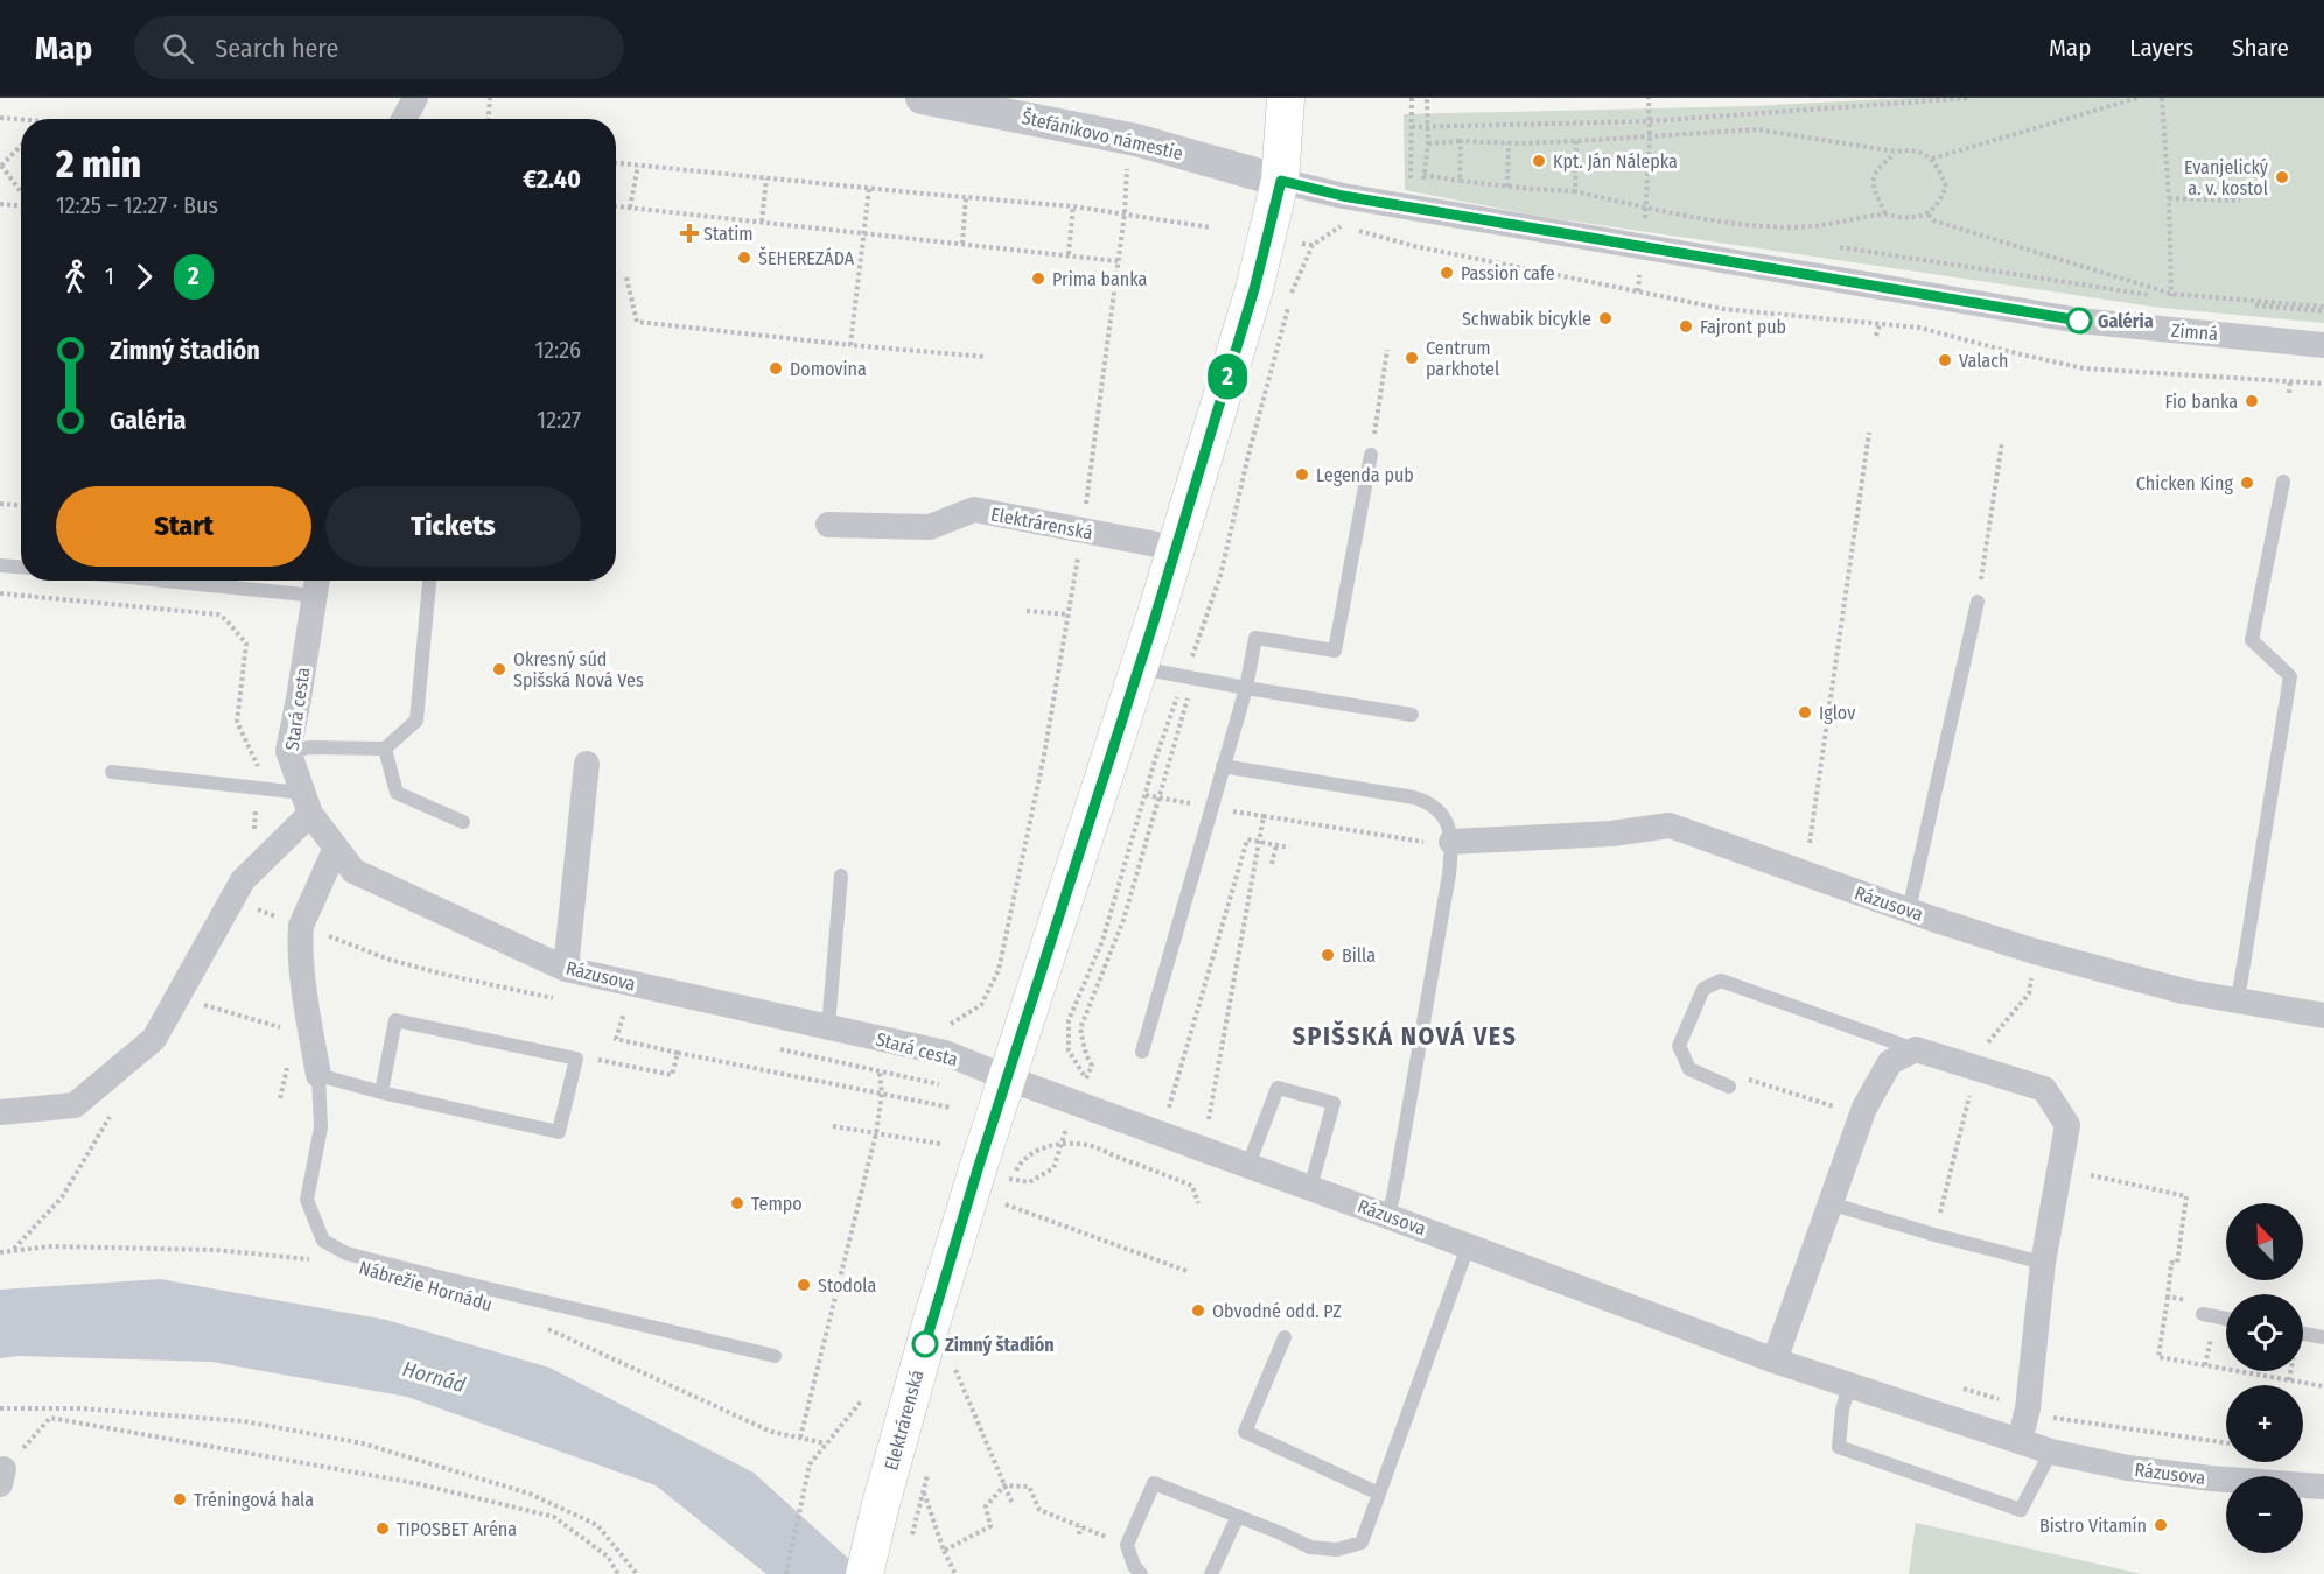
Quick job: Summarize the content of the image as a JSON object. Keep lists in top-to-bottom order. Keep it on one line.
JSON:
{"streets":{"main road":["Elektrárenská"],"street":["Štefánikovo námestie","Zimná","Stará cesta","Rázusova"]},"crossings":[["Štefánikovo námestie","Zimná"],["Štefánikovo námestie","Elektrárenská"],["Zimná","Elektrárenská"],["Elektrárenská","Stará cesta"],["Elektrárenská","Rázusova"],["Stará cesta","Rázusova"]],"districts":["SPIŠSKÁ NOVÁ VES"],"water":["Hornád"],"places":{"other":["Kpt. Ján Nálepka","Evanjelický a. v. kostol","ŠEHEREZÁDA","Passion cafe","Prima banka","Schwabik bicykle","Galéria","Fajront pub","Centrum parkhotel","Valach","Domovina","Fio banka","Legenda pub","Chicken King","Okresný súd Spišská Nová Ves","Iglov","Billa","Tempo","Stodola","Obvodné odd. PZ","Zimný štadión","Tréningová hala","Bistro Vitamín","TIPOSBET Aréna"],"health":["Statim"]},"lines":["bus line 2"],"north":"top left","page":{"header":"Map","search":"Search here","nav":["Map","Layers","Share"],"on_map":"2","heading":["2 min","12:25 – 12:27 · Bus","€2.40"],"legs":["1","2"],"list":[{"name":"Zimný štadión","value":"12:26"},{"name":"Galéria","value":"12:27"}],"buttons":["Start","Tickets"],"map_buttons":["+","−"]}}
